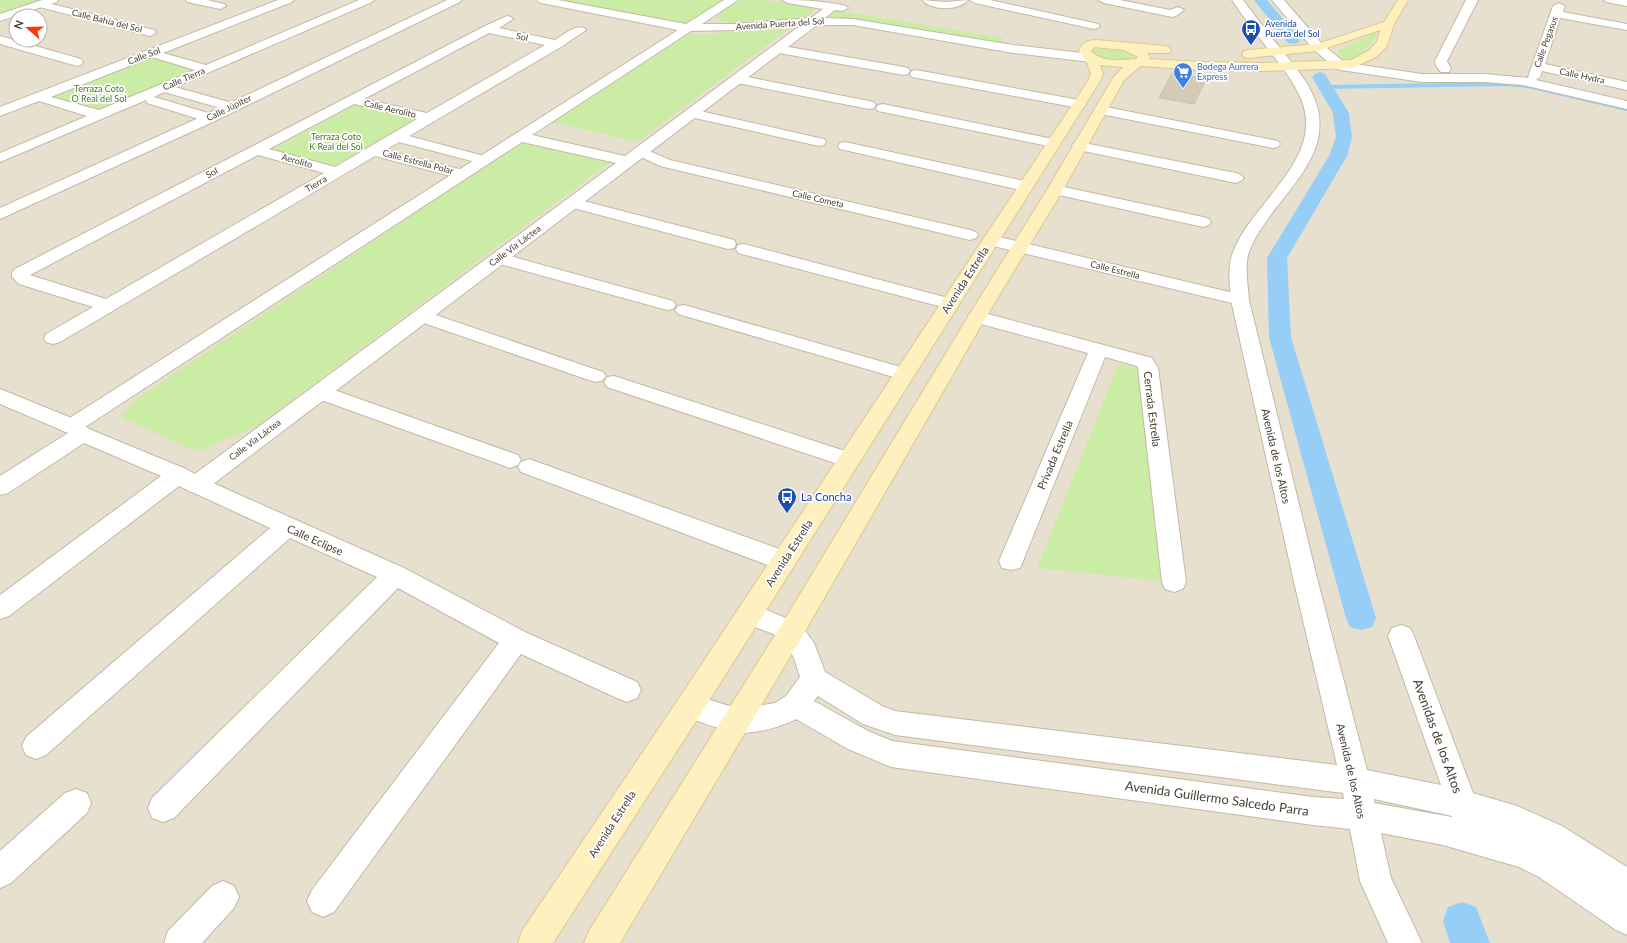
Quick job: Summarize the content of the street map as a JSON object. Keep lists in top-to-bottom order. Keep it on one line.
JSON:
{"streets":{"main road":["Avenida Estrella"],"street":["Calle Bahía del Sol","Avenida Puerta del Sol","Sol","Calle Pegasus","Calle Sol","Calle Hydra","Calle Tierra","Calle Júpiter","Calle Aerolito","Aerolito","Calle Estrella Polar","Tierra","Calle Cometa","Calle Vía Láctea","Calle Estrella","Cerrada Estrella","Privada Estrella","Avenida de los Altos","Calle Eclipse","Avenidas de los Altos","Avenida Guillermo Salcedo Parra"]},"crossings":[["Avenida Puerta del Sol","Calle Vía Láctea"],["Avenida Puerta del Sol","Avenida Estrella"],["Sol","Calle Aerolito"],["Sol","Aerolito"],["Sol","Tierra"],["Calle Pegasus","Calle Hydra"],["Calle Aerolito","Tierra"],["Aerolito","Tierra"],["Calle Estrella Polar","Tierra"],["Calle Cometa","Calle Vía Láctea"],["Calle Cometa","Calle Estrella"],["Calle Cometa","Avenida Estrella"],["Calle Vía Láctea","Calle Eclipse"],["Calle Estrella","Avenida Estrella"],["Calle Estrella","Avenida de los Altos"],["Cerrada Estrella","Privada Estrella"],["Avenida de los Altos","Avenida Guillermo Salcedo Parra"],["Avenidas de los Altos","Avenida Guillermo Salcedo Parra"]],"parks":["Terraza Coto O Real del Sol","Terraza Coto K Real del Sol"],"places":{"bus stop":["Avenida Puerta del Sol","La Concha"],"supermarket":["Bodega Aurrera Express"]},"north":"left"}
